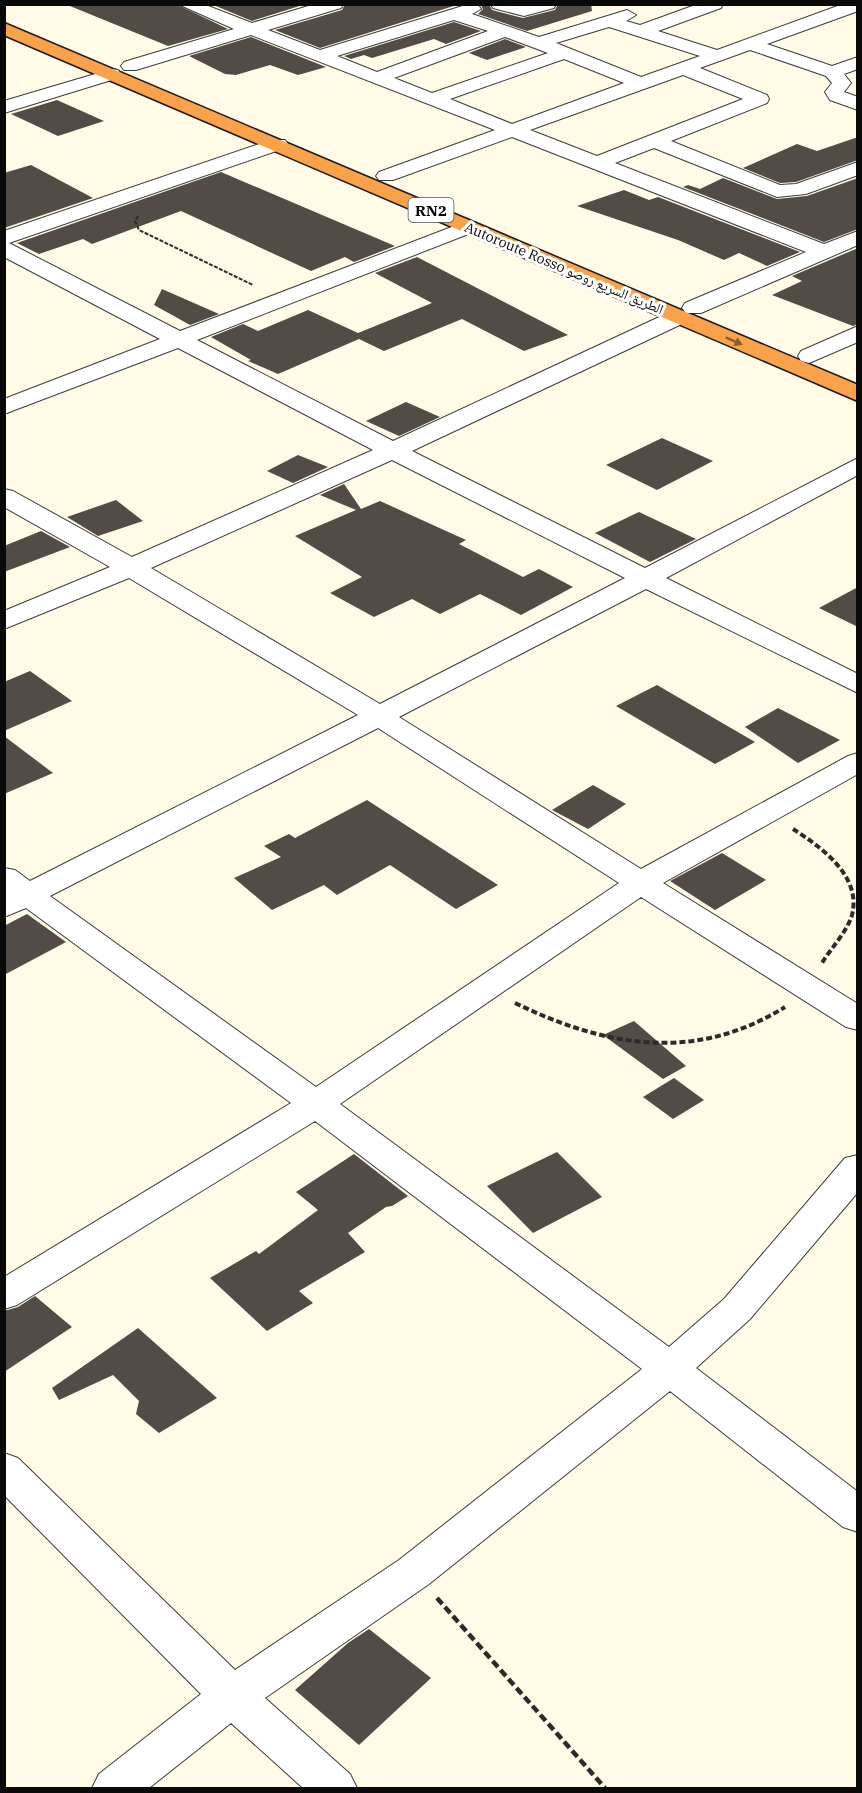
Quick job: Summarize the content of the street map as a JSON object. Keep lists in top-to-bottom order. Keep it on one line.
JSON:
{"streets":{"highway":["RN2","Autoroute Rosso الطريق السريع روصو"]}}
